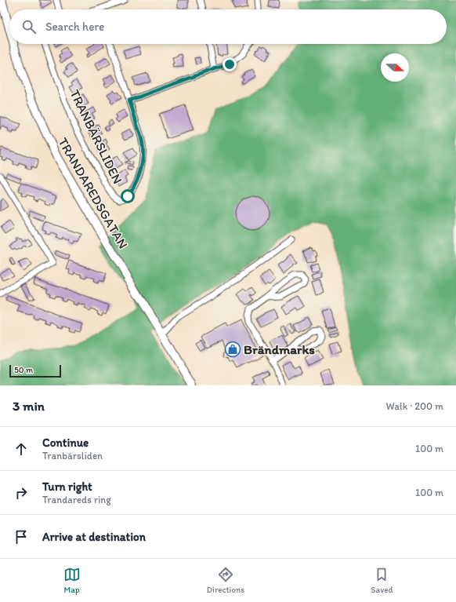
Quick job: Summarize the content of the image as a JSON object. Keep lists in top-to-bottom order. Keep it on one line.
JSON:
{"streets":{"street":["TRANBÄRSLIDEN","TRANDAREDSGATAN"]},"places":{"shop":["Brändmarks"]},"scale_bar":"50 m","north":"right","page":{"search":"Search here","scale":"50 m","heading":["3 min","Walk · 200 m"],"list":[["Continue","Tranbärsliden","100 m"],["Turn right","Trandareds ring","100 m"],"Arrive at destination"],"nav":["Map","Directions","Saved"]}}
